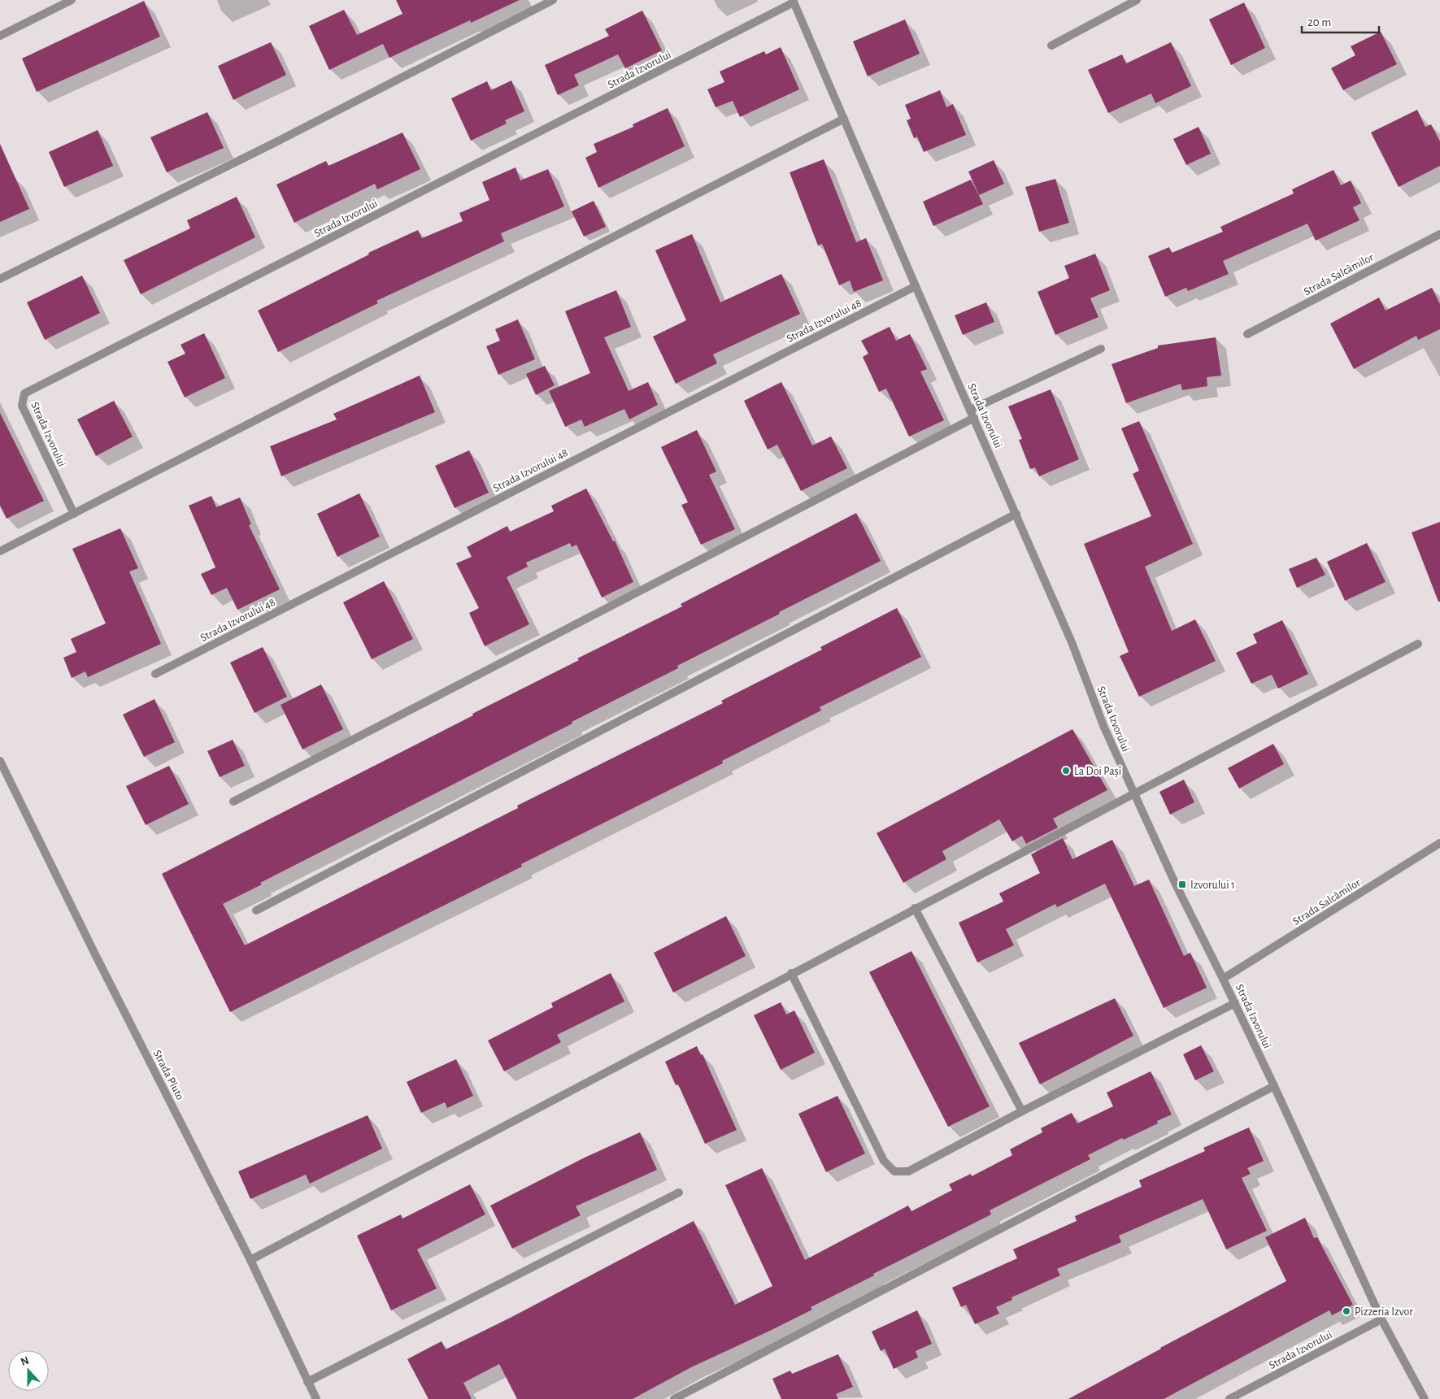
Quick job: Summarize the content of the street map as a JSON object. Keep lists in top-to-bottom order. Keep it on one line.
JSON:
{"streets":{"street":["Strada Izvorului","Strada Salcâmilor","Strada Izvorului 48","Strada Pluto"]},"crossings":[["Strada Izvorului","Strada Salcâmilor"],["Strada Izvorului","Strada Izvorului 48"]],"places":{"other":["La Doi Pași","Pizzeria Izvor"],"transit":["Izvorului 1"]},"scale_bar":"20 m","north":"top"}
